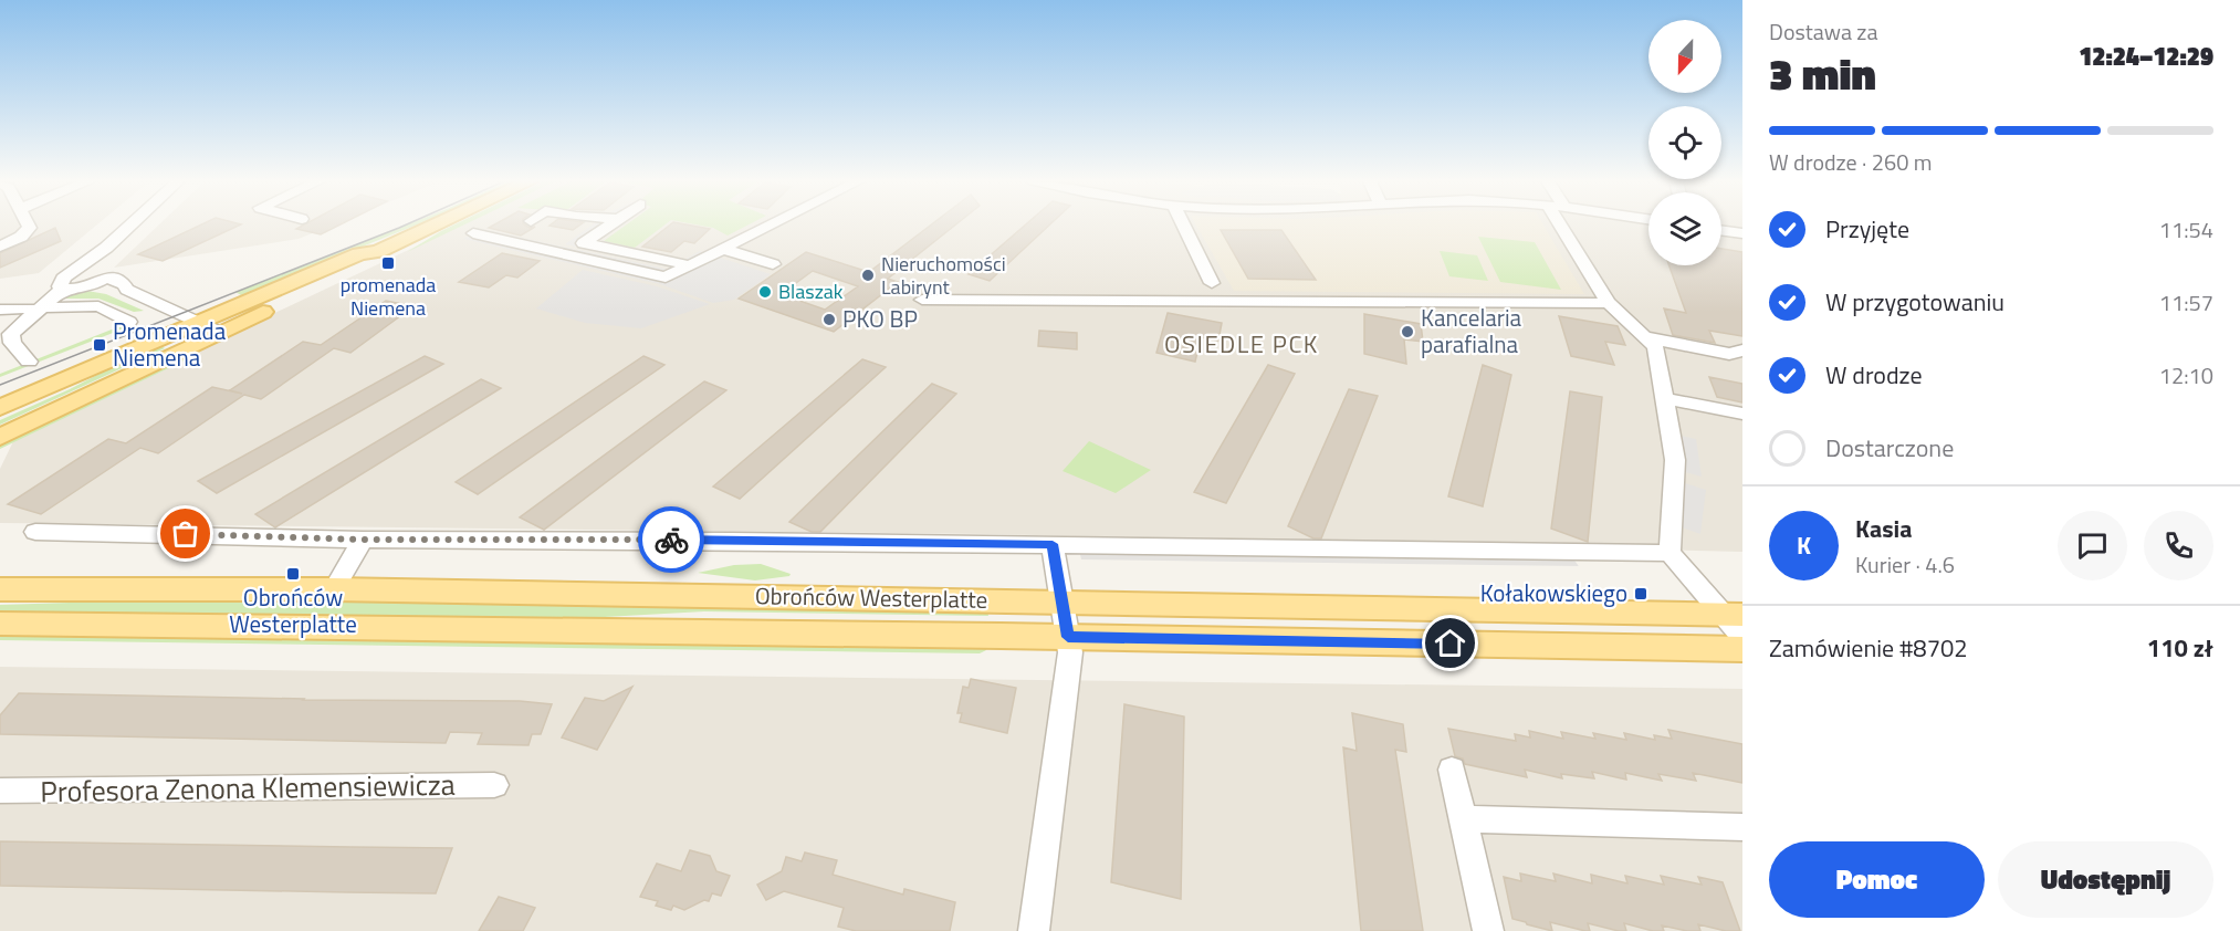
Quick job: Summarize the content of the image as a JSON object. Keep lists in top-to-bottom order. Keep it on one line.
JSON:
{"streets":{"main road":["Obrońców Westerplatte"],"street":["Profesora Zenona Klemensiewicza"]},"districts":["OSIEDLE PCK"],"places":{"transit":["promenada Niemena","Promenada Niemena","Obrońców Westerplatte","Kołakowskiego"],"other":["Nieruchomości Labirynt","Blaszak","PKO BP","Kancelaria parafialna"]},"north":"bottom","page":{"heading":["3 min","Dostawa za","12:24–12:29"],"panel":["Kasia","Kurier · 4.6","Zamówienie #8702","110 zł"],"bar":"W drodze · 260 m","list":[["Przyjęte","11:54"],["W przygotowaniu","11:57"],["W drodze","12:10"],"Dostarczone"],"round":"K","buttons":["Pomoc","Udostępnij"]}}
